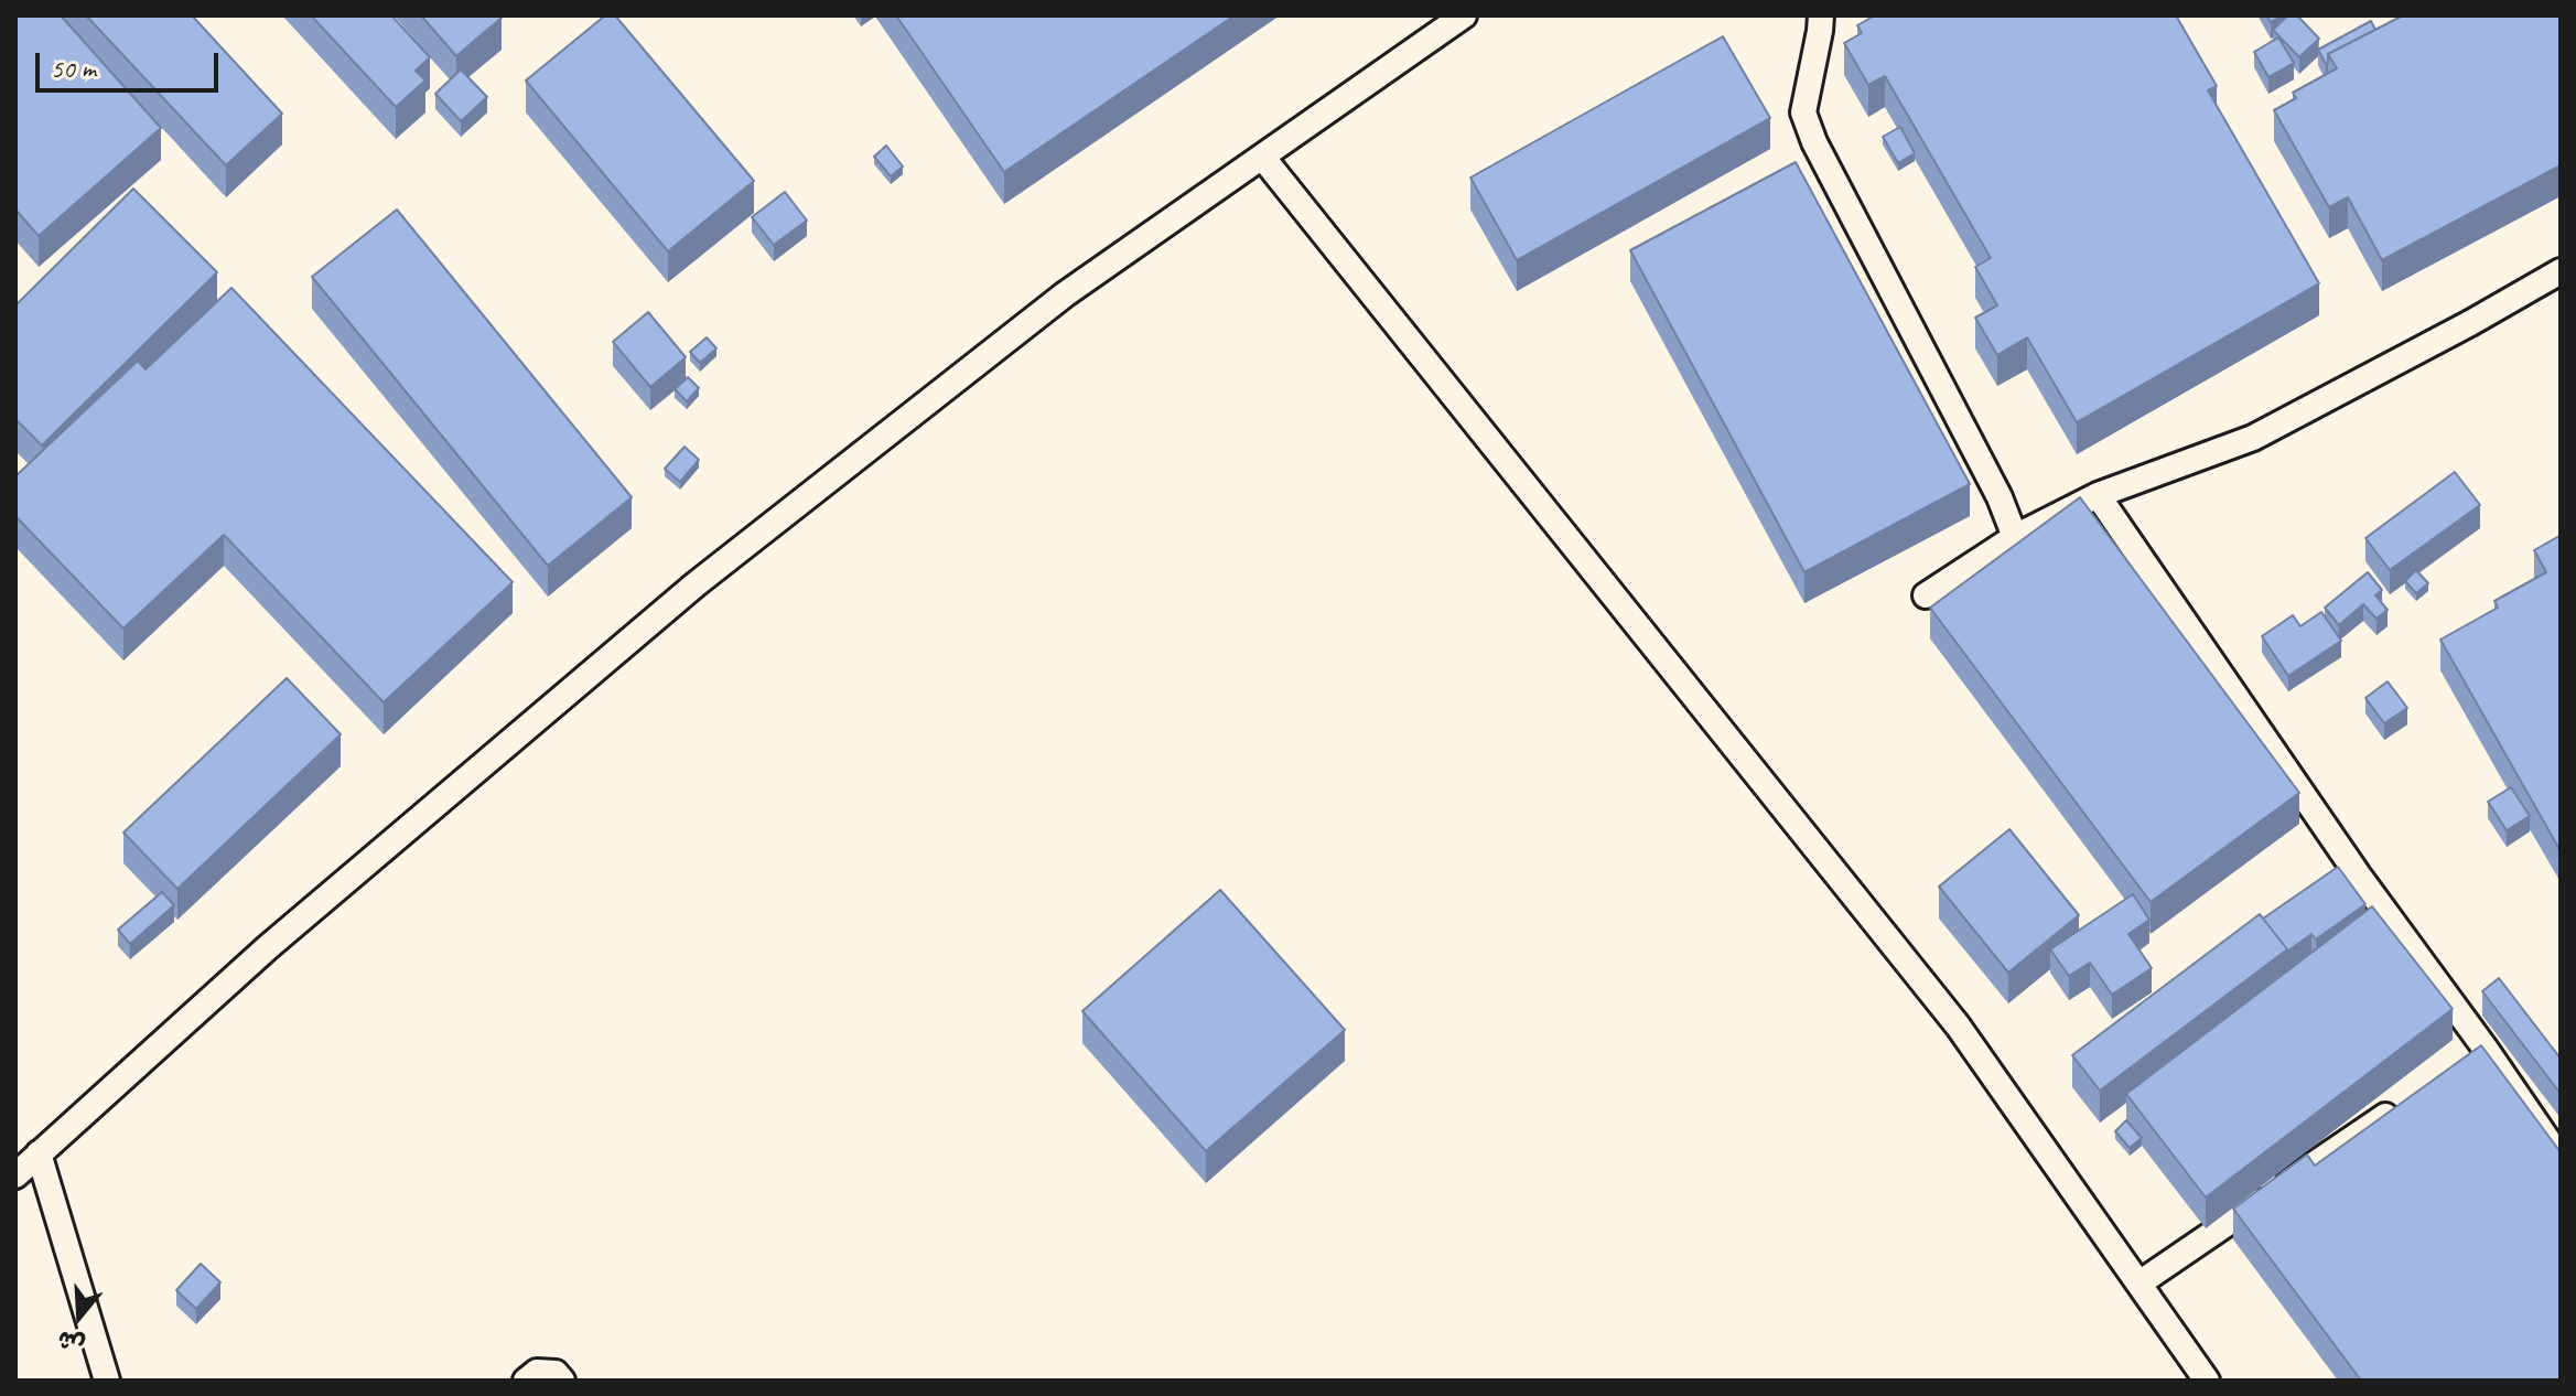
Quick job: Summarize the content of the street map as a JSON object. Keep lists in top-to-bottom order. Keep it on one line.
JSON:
{"scale_bar":"50 m","north":"bottom"}
